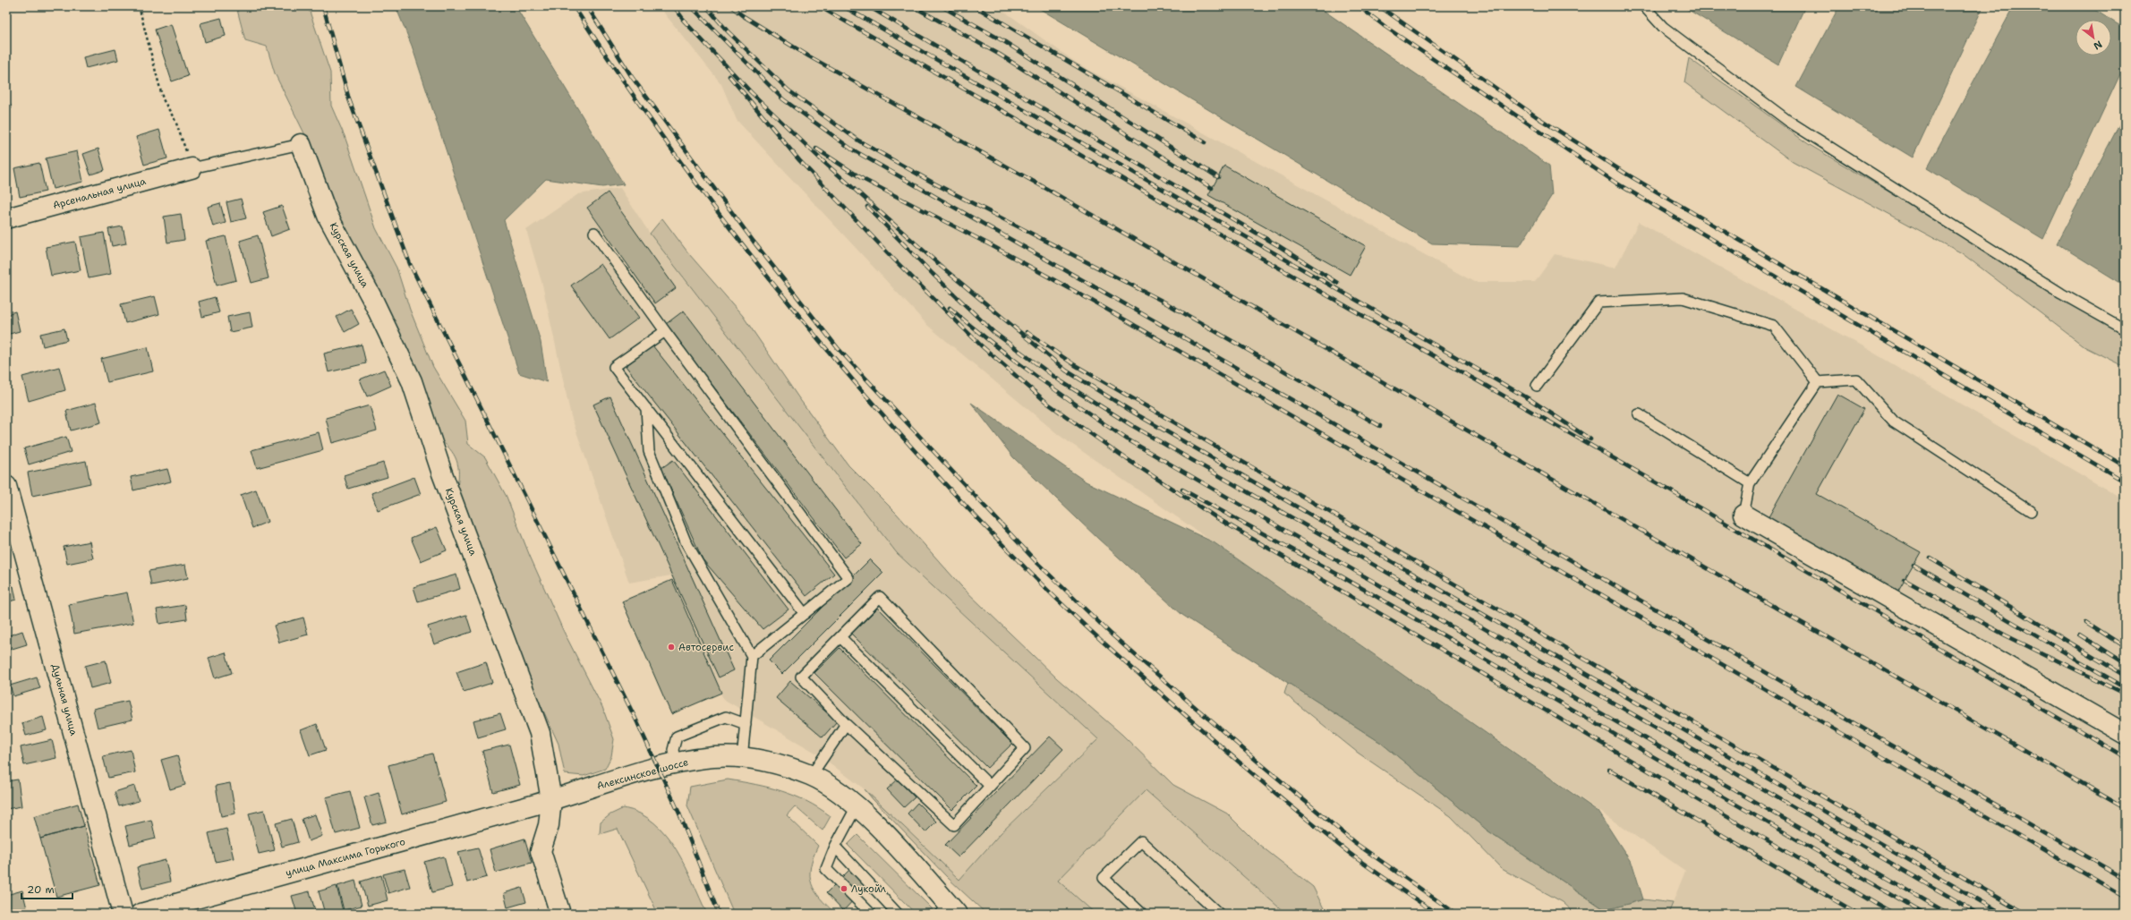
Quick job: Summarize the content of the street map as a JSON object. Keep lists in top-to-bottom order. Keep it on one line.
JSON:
{"streets":{"street":["Арсенальная улица","Курская улица","Дульная улица","Алексинское шоссе","улица Максима Горького"]},"crossings":[["Курская улица","Алексинское шоссе"],["Курская улица","улица Максима Горького"],["Алексинское шоссе","улица Максима Горького"]],"places":["Автосервис","Лукойл"],"scale_bar":"20 m","north":"bottom right"}
